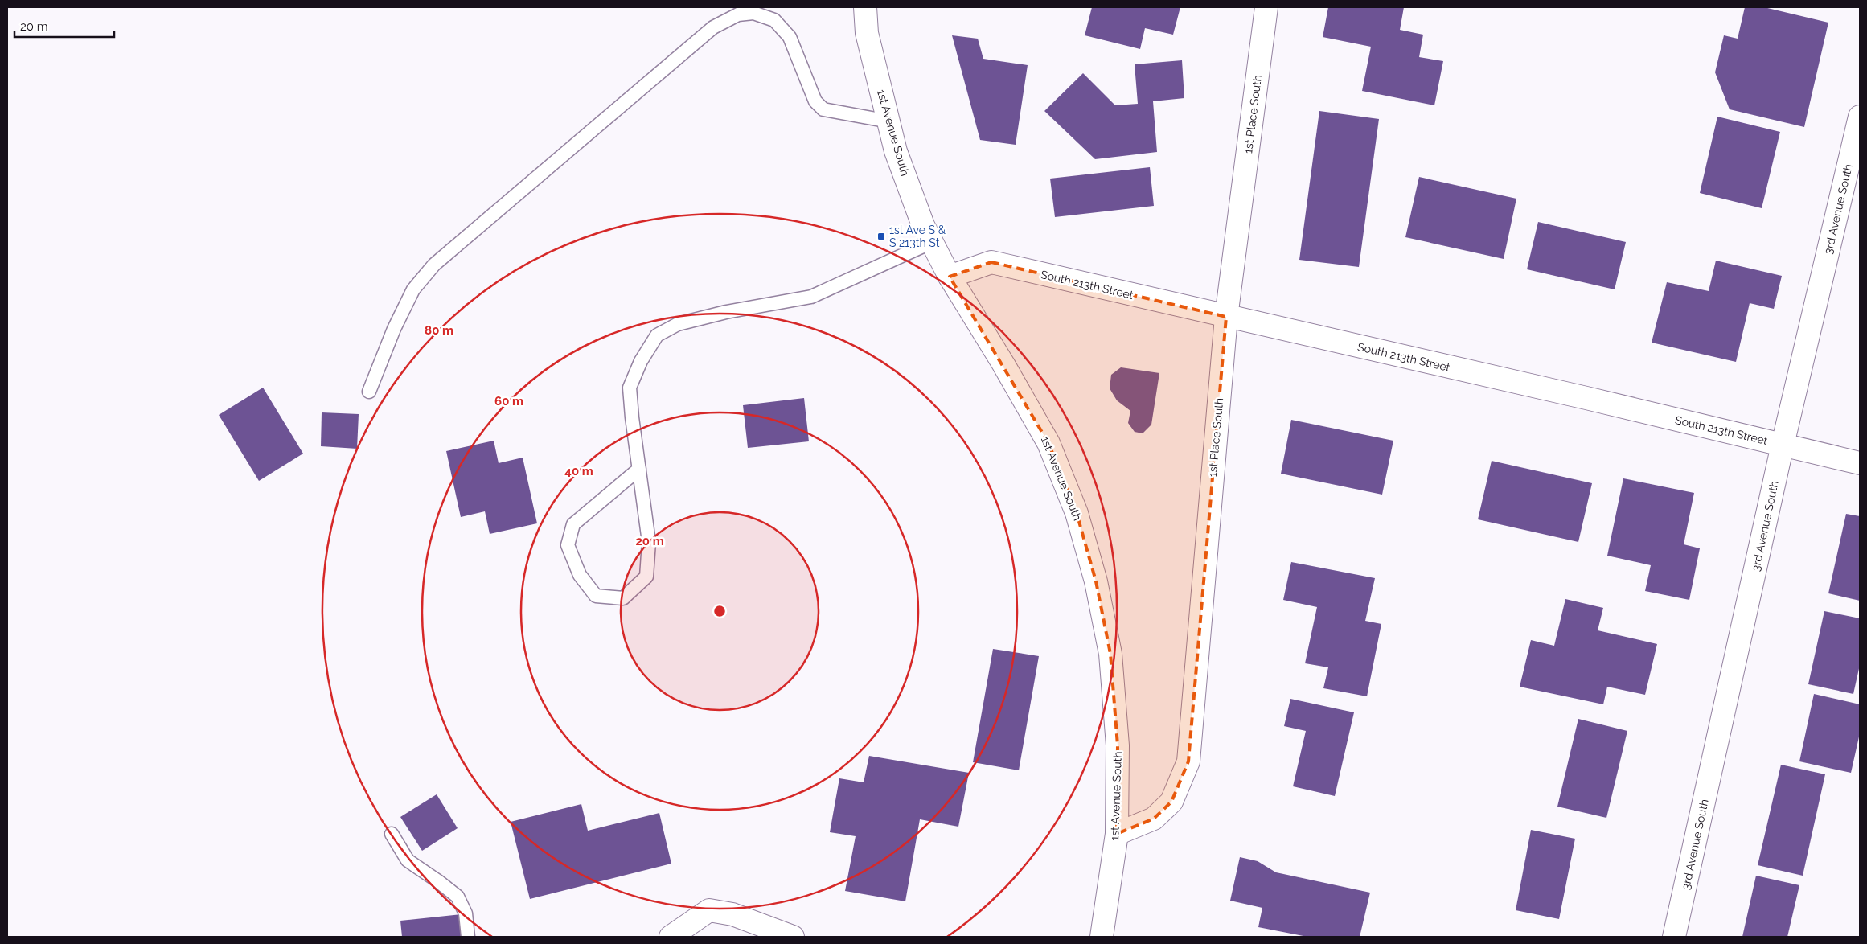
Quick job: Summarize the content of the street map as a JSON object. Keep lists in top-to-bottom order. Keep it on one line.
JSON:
{"streets":{"street":["1st Place South","1st Avenue South","3rd Avenue South","South 213th Street"]},"crossings":[["1st Place South","1st Avenue South"],["1st Place South","South 213th Street"],["1st Avenue South","South 213th Street"],["3rd Avenue South","South 213th Street"]],"places":{"transit":["1st Ave S & S 213th St"]},"scale_bar":"20 m","rings":["80 m","60 m","40 m","20 m"]}
